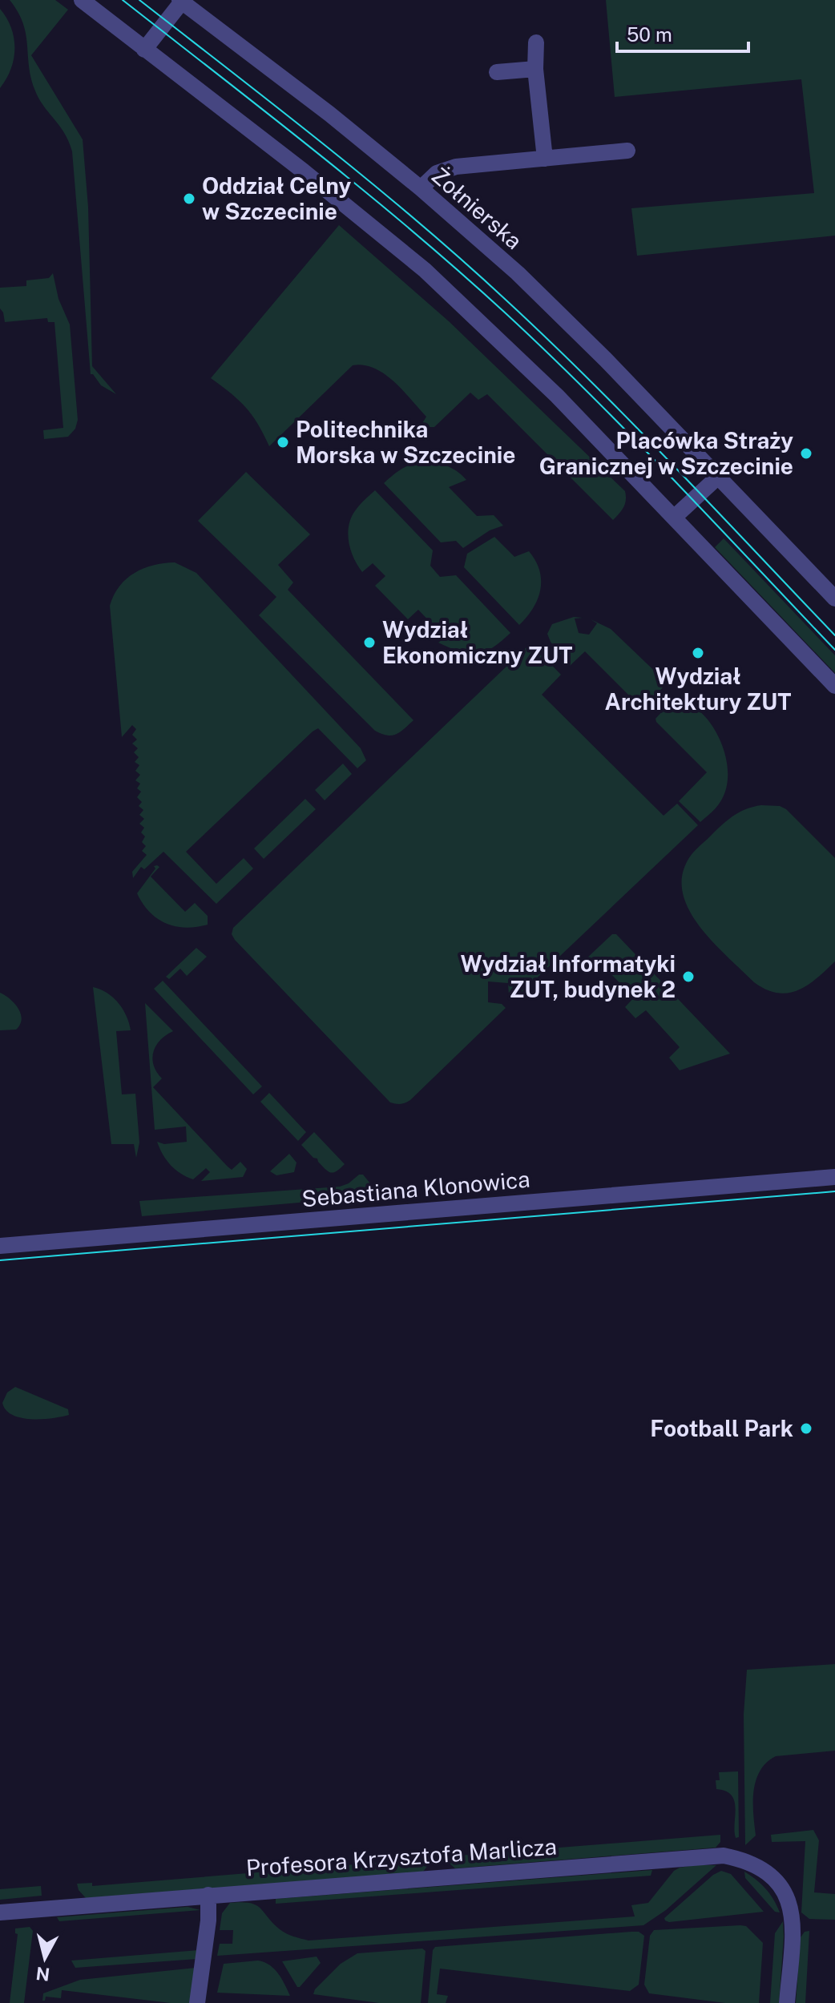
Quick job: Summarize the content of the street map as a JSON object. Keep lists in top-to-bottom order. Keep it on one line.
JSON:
{"streets":{"street":["Żołnierska","Sebastiana Klonowica","Profesora Krzysztofa Marlicza"]},"places":["Oddział Celny w Szczecinie","Politechnika Morska w Szczecinie","Placówka Straży Granicznej w Szczecinie","Wydział Ekonomiczny ZUT","Wydział Architektury ZUT","Wydział Informatyki ZUT, budynek 2","Football Park"],"scale_bar":"50 m","north":"bottom"}
